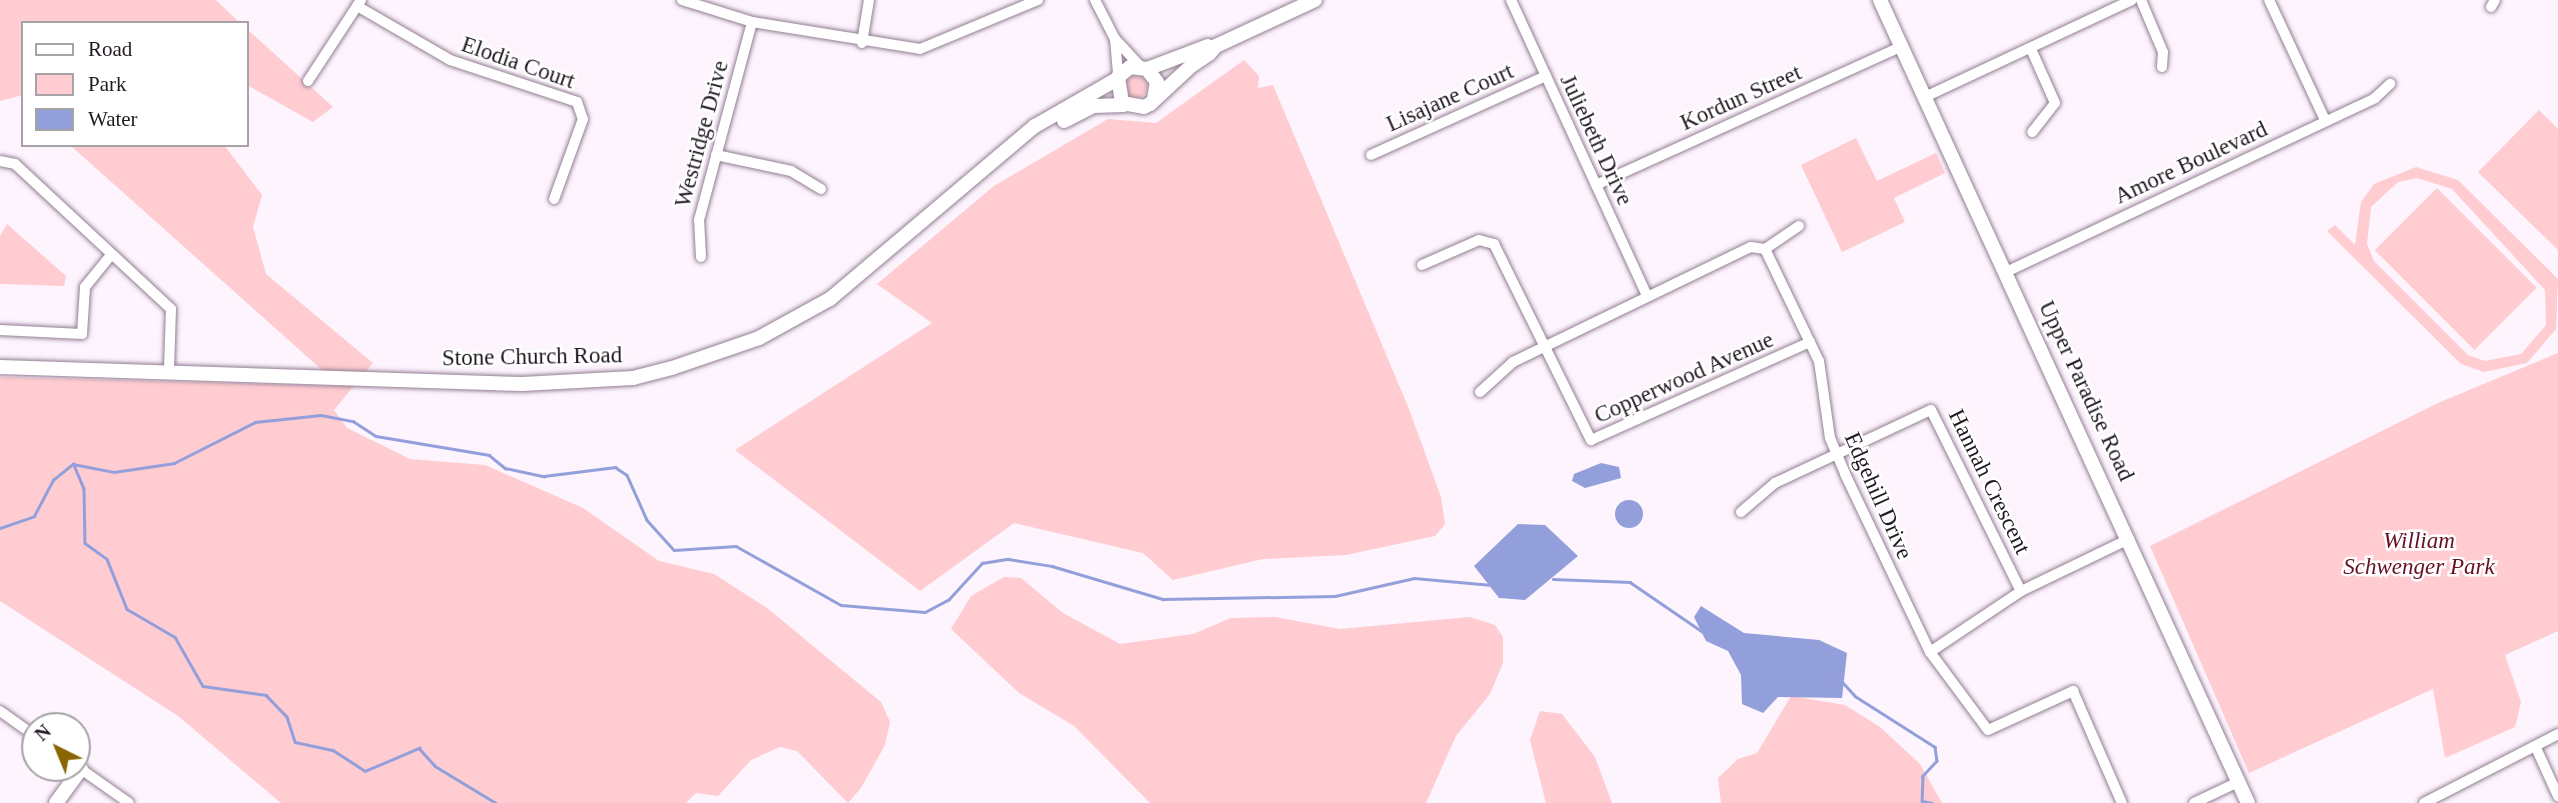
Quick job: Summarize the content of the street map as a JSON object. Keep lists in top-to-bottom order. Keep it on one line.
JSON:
{"streets":{"main road":["Stone Church Road","Upper Paradise Road"],"street":["Elodia Court","Lisajane Court","Kordun Street","Westridge Drive","Juliebeth Drive","Amore Boulevard","Copperwood Avenue","Hannah Crescent","Edgehill Drive"]},"crossings":[["Lisajane Court","Juliebeth Drive"],["Kordun Street","Juliebeth Drive"],["Kordun Street","Upper Paradise Road"],["Amore Boulevard","Upper Paradise Road"],["Copperwood Avenue","Edgehill Drive"],["Hannah Crescent","Edgehill Drive"]],"parks":["William Schwenger Park"],"legend":["Road","Park","Water"],"north":"top left"}
